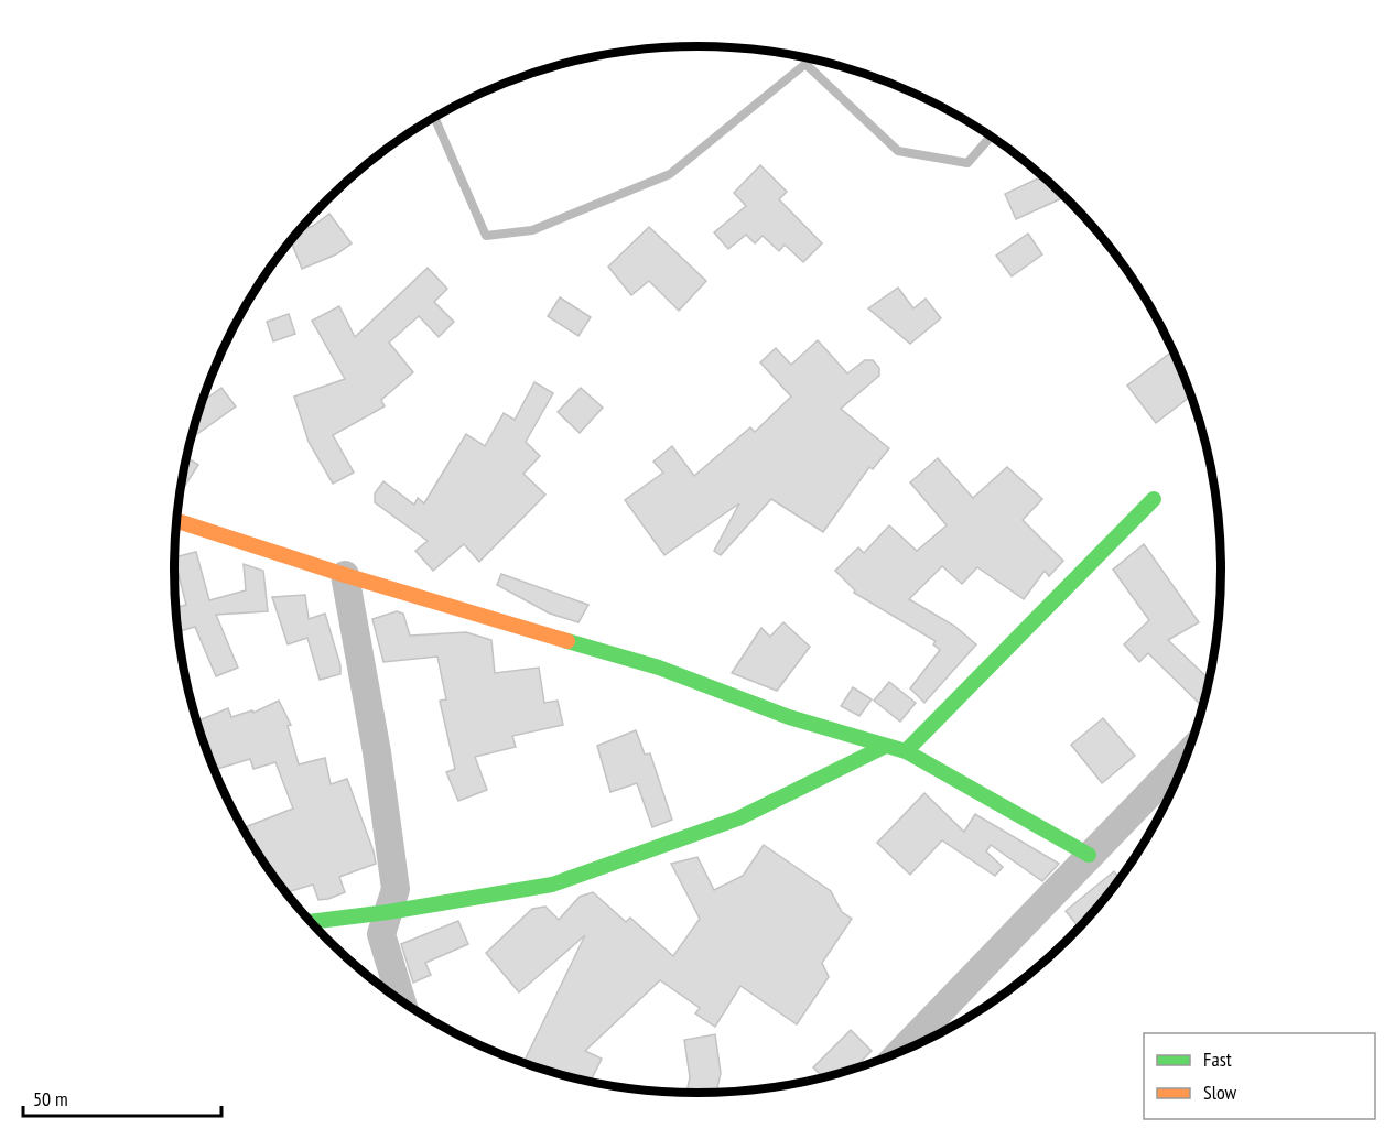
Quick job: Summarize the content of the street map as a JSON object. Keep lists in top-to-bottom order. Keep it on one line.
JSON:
{"legend":["Fast","Slow"],"scale_bar":"50 m"}
